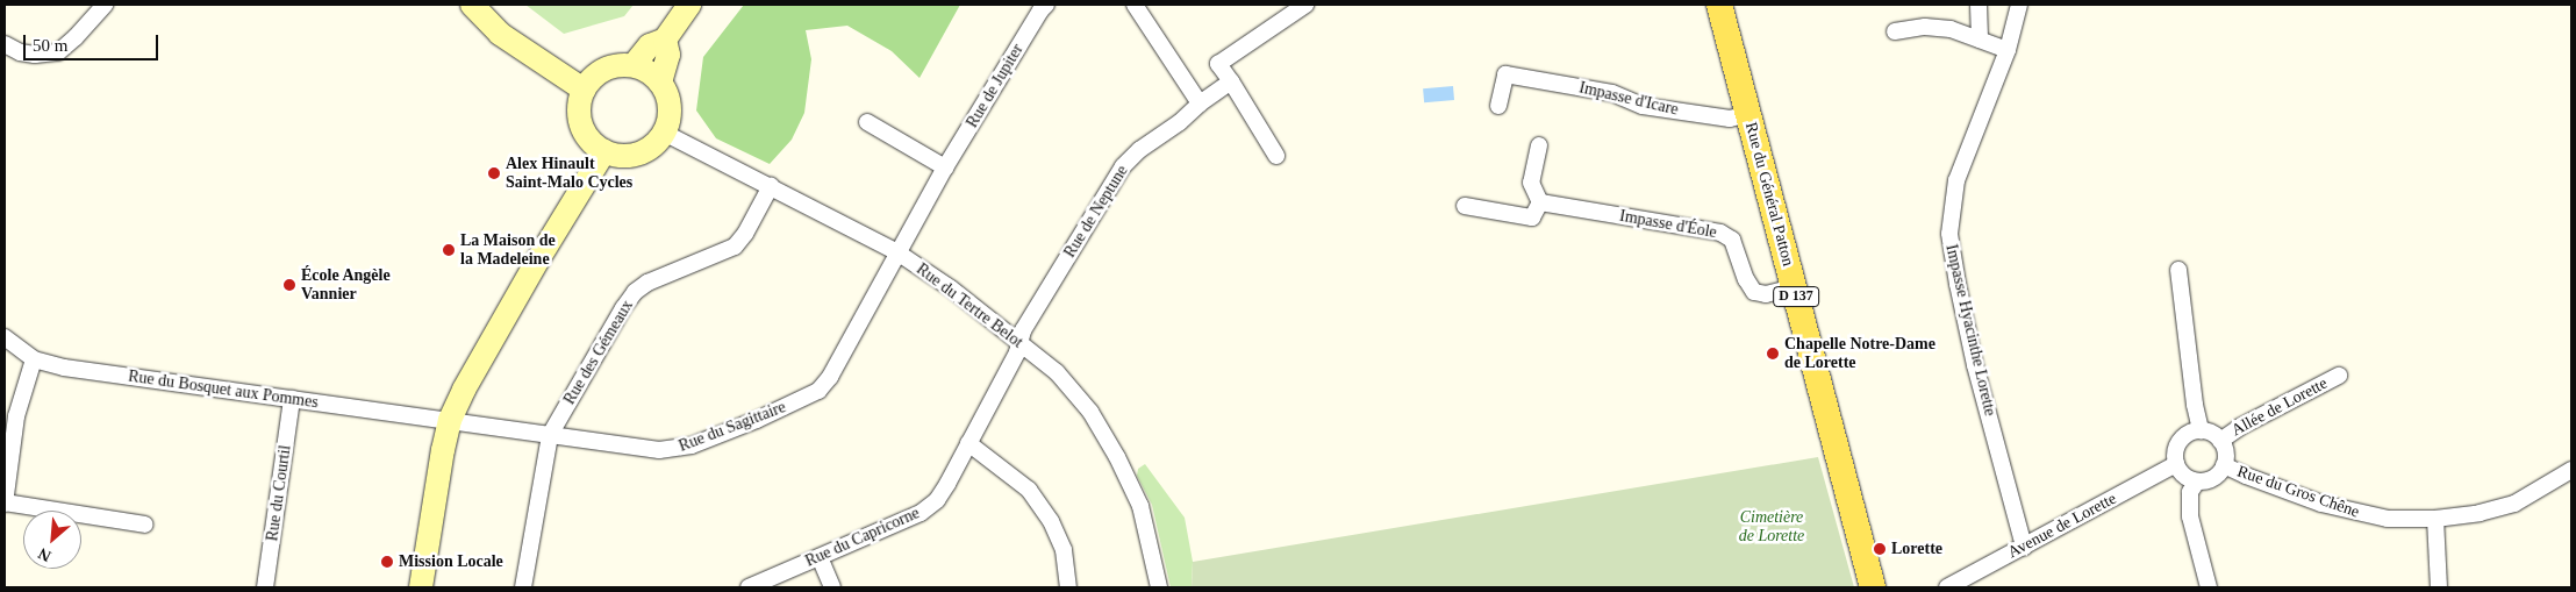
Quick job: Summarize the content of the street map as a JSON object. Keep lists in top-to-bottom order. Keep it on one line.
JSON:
{"streets":{"main road":["Rue du Général Patton","D 137"],"street":["Rue de Jupiter","Impasse d'Icare","Rue de Neptune","Impasse d'Éole","Rue du Tertre Belot","Impasse Hyacinthe Lorette","Rue des Gémeaux","Rue du Bosquet aux Pommes","Allée de Lorette","Rue du Sagittaire","Rue du Gros Chêne","Rue du Courtil","Avenue de Lorette","Rue du Capricorne"]},"crossings":[["Rue de Jupiter","Rue du Tertre Belot"],["Rue de Jupiter","Rue du Sagittaire"],["Impasse d'Icare","Rue du Général Patton"],["Rue du Général Patton","Impasse d'Éole"],["Rue de Neptune","Rue du Tertre Belot"],["Rue de Neptune","Rue du Capricorne"],["Rue du Tertre Belot","Rue des Gémeaux"],["Rue du Tertre Belot","Rue du Sagittaire"],["Rue du Tertre Belot","Rue du Capricorne"],["Impasse Hyacinthe Lorette","Avenue de Lorette"],["Rue des Gémeaux","Rue du Sagittaire"],["Rue du Bosquet aux Pommes","Rue du Sagittaire"],["Rue du Bosquet aux Pommes","Rue du Courtil"],["Allée de Lorette","Rue du Gros Chêne"],["Allée de Lorette","Avenue de Lorette"],["Rue du Gros Chêne","Avenue de Lorette"]],"parks":["Cimetière de Lorette"],"places":["Alex Hinault Saint-Malo Cycles","La Maison de la Madeleine","École Angèle Vannier","Chapelle Notre-Dame de Lorette","Lorette","Mission Locale"],"scale_bar":"50 m","north":"bottom left"}
